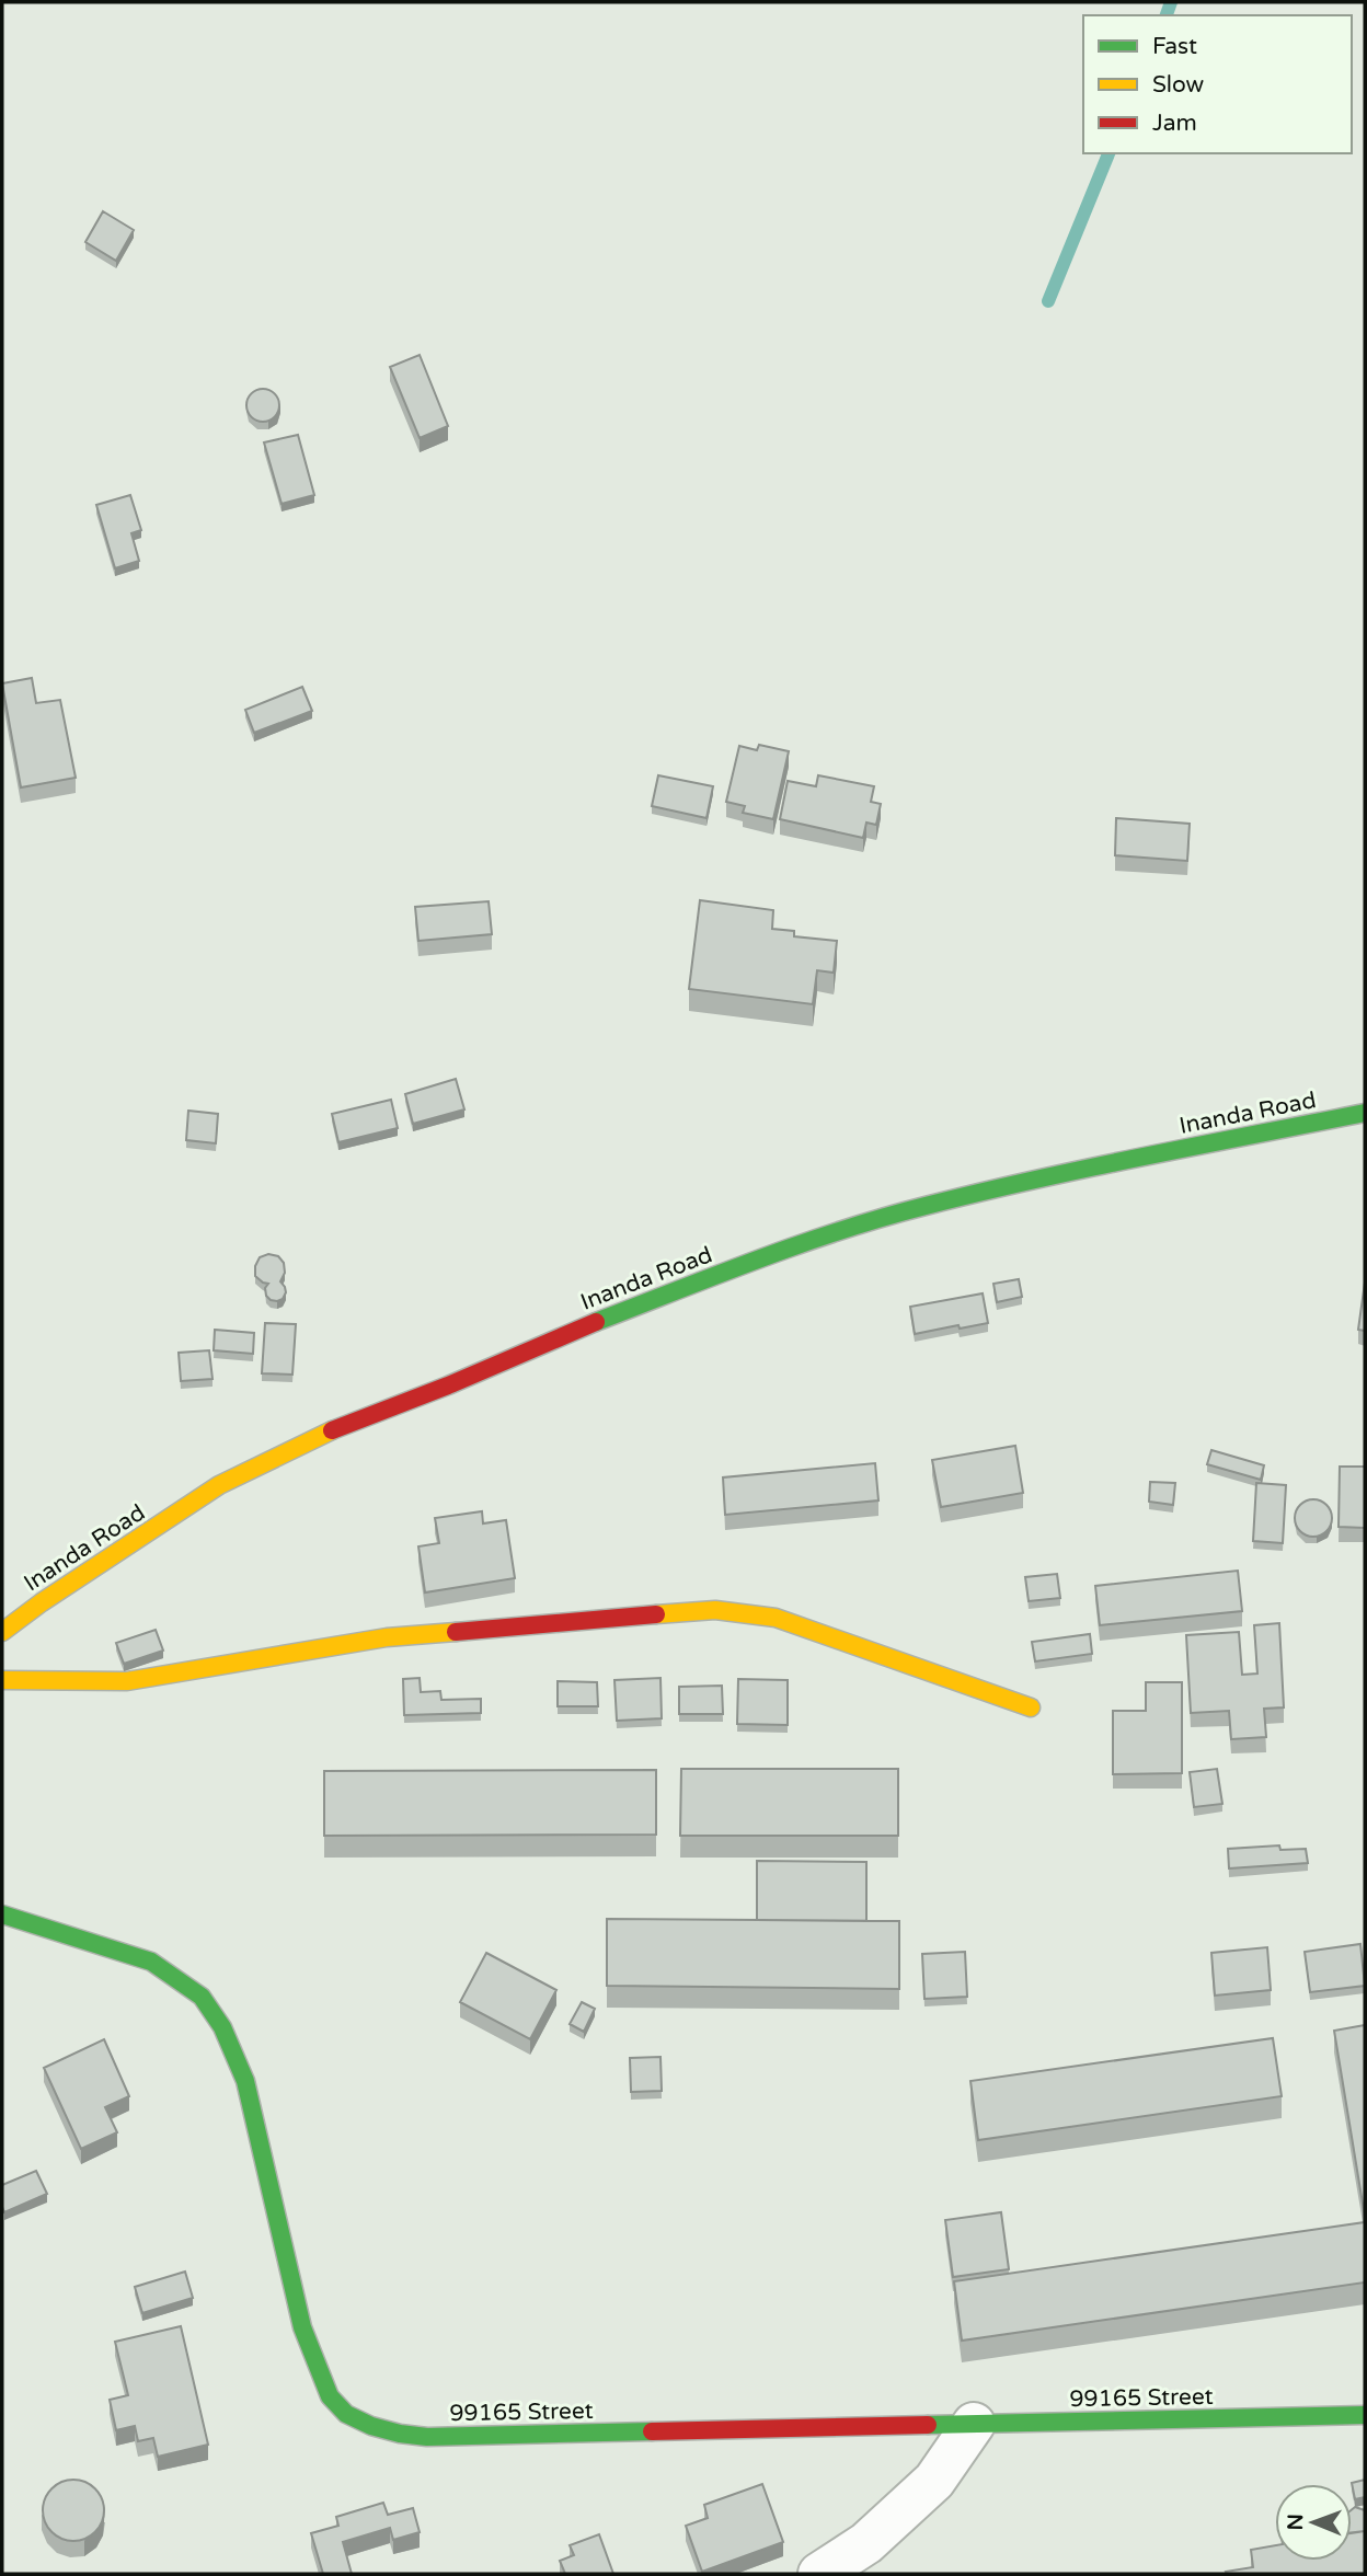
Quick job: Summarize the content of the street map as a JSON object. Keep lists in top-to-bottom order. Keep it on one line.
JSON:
{"streets":{"street":["Inanda Road","99165 Street"]},"legend":["Fast","Slow","Jam"],"north":"left"}
